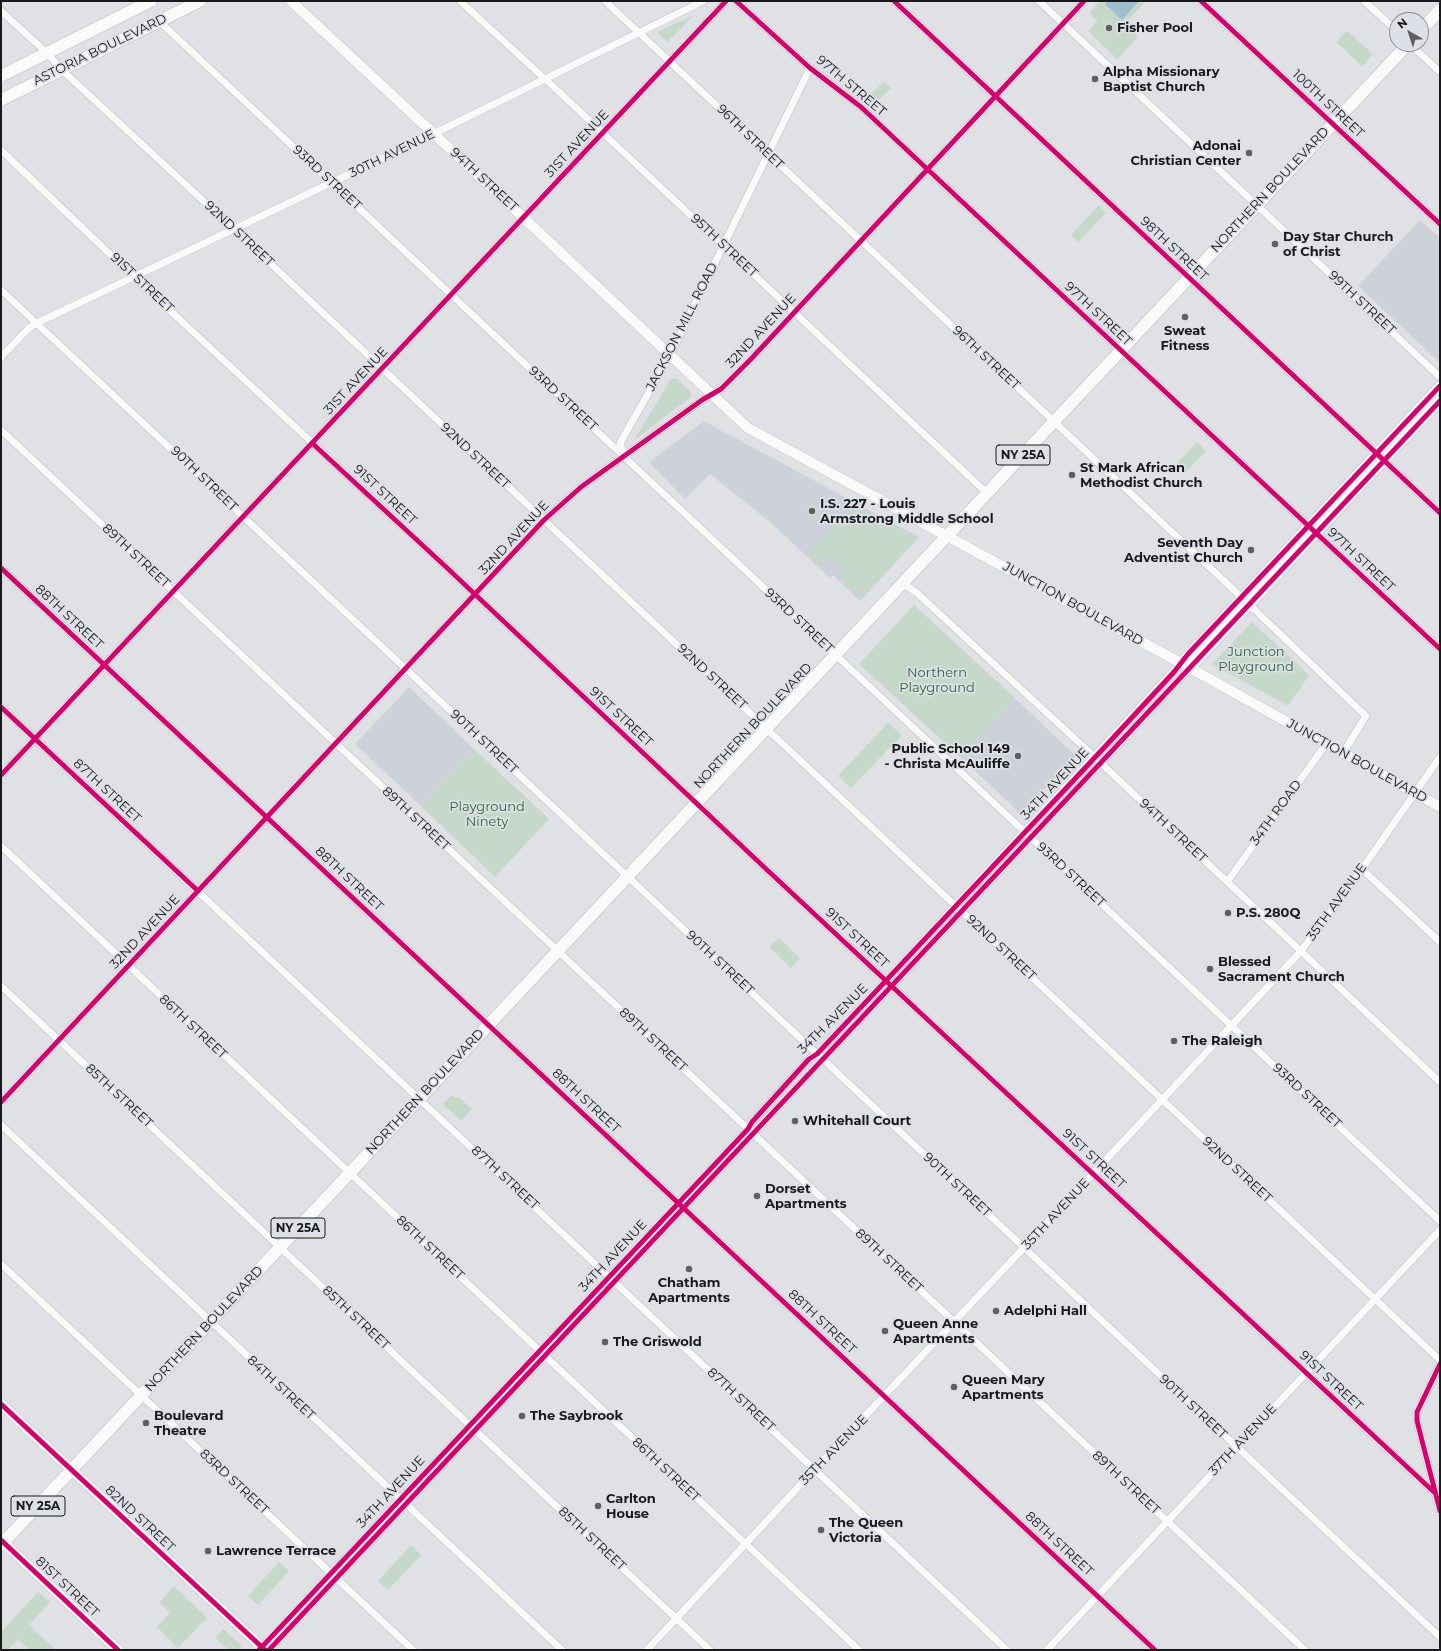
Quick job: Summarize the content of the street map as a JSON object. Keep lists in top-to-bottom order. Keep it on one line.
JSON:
{"streets":{"main road":["ASTORIA BOULEVARD","94TH STREET","NORTHERN BOULEVARD","NY 25A","JUNCTION BOULEVARD","34TH AVENUE","82ND STREET","81ST STREET"],"street":["97TH STREET","100TH STREET","96TH STREET","31ST AVENUE","30TH AVENUE","93RD STREET","92ND STREET","95TH STREET","98TH STREET","91ST STREET","99TH STREET","JACKSON MILL ROAD","32ND AVENUE","90TH STREET","89TH STREET","88TH STREET","87TH STREET","34TH ROAD","35TH AVENUE","86TH STREET","85TH STREET","84TH STREET","37TH AVENUE","83RD STREET"]},"crossings":[["ASTORIA BOULEVARD","93RD STREET"],["ASTORIA BOULEVARD","92ND STREET"],["97TH STREET","NORTHERN BOULEVARD"],["97TH STREET","JACKSON MILL ROAD"],["97TH STREET","32ND AVENUE"],["97TH STREET","34TH AVENUE"],["100TH STREET","NORTHERN BOULEVARD"],["96TH STREET","31ST AVENUE"],["96TH STREET","30TH AVENUE"],["96TH STREET","NORTHERN BOULEVARD"],["96TH STREET","JACKSON MILL ROAD"],["96TH STREET","32ND AVENUE"],["96TH STREET","JUNCTION BOULEVARD"],["96TH STREET","34TH AVENUE"],["31ST AVENUE","93RD STREET"],["31ST AVENUE","94TH STREET"],["31ST AVENUE","92ND STREET"],["31ST AVENUE","95TH STREET"],["31ST AVENUE","91ST STREET"],["31ST AVENUE","90TH STREET"],["31ST AVENUE","89TH STREET"],["31ST AVENUE","88TH STREET"],["31ST AVENUE","87TH STREET"],["30TH AVENUE","93RD STREET"],["30TH AVENUE","94TH STREET"],["30TH AVENUE","92ND STREET"],["30TH AVENUE","95TH STREET"],["30TH AVENUE","91ST STREET"],["30TH AVENUE","90TH STREET"],["93RD STREET","NORTHERN BOULEVARD"],["93RD STREET","JACKSON MILL ROAD"],["93RD STREET","32ND AVENUE"],["93RD STREET","34TH AVENUE"],["93RD STREET","35TH AVENUE"],["94TH STREET","NORTHERN BOULEVARD"],["94TH STREET","JACKSON MILL ROAD"],["94TH STREET","32ND AVENUE"],["94TH STREET","JUNCTION BOULEVARD"],["94TH STREET","34TH AVENUE"],["94TH STREET","34TH ROAD"],["94TH STREET","35TH AVENUE"],["NORTHERN BOULEVARD","92ND STREET"],["NORTHERN BOULEVARD","95TH STREET"],["NORTHERN BOULEVARD","98TH STREET"],["NORTHERN BOULEVARD","91ST STREET"],["NORTHERN BOULEVARD","99TH STREET"],["NORTHERN BOULEVARD","90TH STREET"],["NORTHERN BOULEVARD","89TH STREET"],["NORTHERN BOULEVARD","JUNCTION BOULEVARD"],["NORTHERN BOULEVARD","88TH STREET"],["NORTHERN BOULEVARD","87TH STREET"],["NORTHERN BOULEVARD","86TH STREET"],["NORTHERN BOULEVARD","85TH STREET"],["NORTHERN BOULEVARD","84TH STREET"],["NORTHERN BOULEVARD","83RD STREET"],["NORTHERN BOULEVARD","82ND STREET"],["NORTHERN BOULEVARD","81ST STREET"],["92ND STREET","32ND AVENUE"],["92ND STREET","34TH AVENUE"],["92ND STREET","35TH AVENUE"],["92ND STREET","37TH AVENUE"],["95TH STREET","JACKSON MILL ROAD"],["95TH STREET","32ND AVENUE"],["98TH STREET","32ND AVENUE"],["98TH STREET","34TH AVENUE"],["91ST STREET","32ND AVENUE"],["91ST STREET","34TH AVENUE"],["91ST STREET","35TH AVENUE"],["91ST STREET","37TH AVENUE"],["99TH STREET","32ND AVENUE"],["JACKSON MILL ROAD","32ND AVENUE"],["32ND AVENUE","90TH STREET"],["32ND AVENUE","89TH STREET"],["32ND AVENUE","JUNCTION BOULEVARD"],["32ND AVENUE","88TH STREET"],["32ND AVENUE","87TH STREET"],["32ND AVENUE","86TH STREET"],["32ND AVENUE","85TH STREET"],["90TH STREET","34TH AVENUE"],["90TH STREET","35TH AVENUE"],["90TH STREET","37TH AVENUE"],["89TH STREET","34TH AVENUE"],["89TH STREET","35TH AVENUE"],["89TH STREET","37TH AVENUE"],["JUNCTION BOULEVARD","34TH AVENUE"],["JUNCTION BOULEVARD","34TH ROAD"],["JUNCTION BOULEVARD","35TH AVENUE"],["88TH STREET","34TH AVENUE"],["88TH STREET","35TH AVENUE"],["88TH STREET","37TH AVENUE"],["34TH AVENUE","87TH STREET"],["34TH AVENUE","86TH STREET"],["34TH AVENUE","85TH STREET"],["34TH AVENUE","84TH STREET"],["34TH AVENUE","83RD STREET"],["34TH AVENUE","82ND STREET"],["87TH STREET","35TH AVENUE"],["35TH AVENUE","86TH STREET"],["35TH AVENUE","85TH STREET"]],"parks":["Junction Playground","Northern Playground","Playground Ninety"],"places":["Fisher Pool","Alpha Missionary Baptist Church","Adonai Christian Center","Day Star Church of Christ","Sweat Fitness","St Mark African Methodist Church","I.S. 227 - Louis Armstrong Middle School","Seventh Day Adventist Church","Public School 149 - Christa McAuliffe","P.S. 280Q","Blessed Sacrament Church","The Raleigh","Whitehall Court","Dorset Apartments","Chatham Apartments","Adelphi Hall","Queen Anne Apartments","The Griswold","Queen Mary Apartments","The Saybrook","Boulevard Theatre","Carlton House","The Queen Victoria","Lawrence Terrace"],"north":"top left"}
